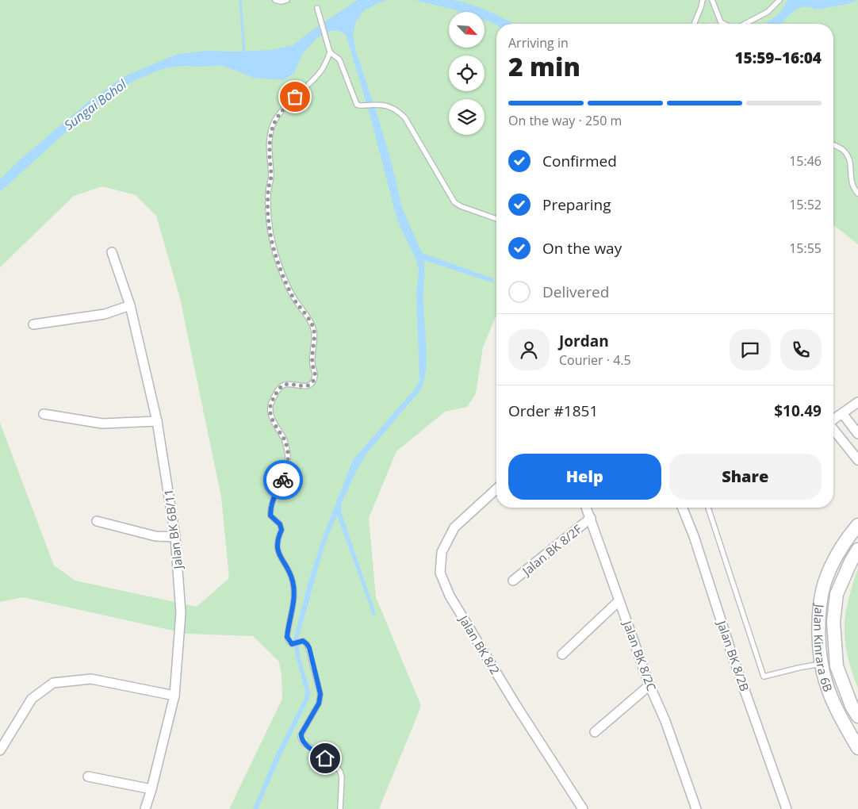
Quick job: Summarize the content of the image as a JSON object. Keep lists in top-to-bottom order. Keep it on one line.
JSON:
{"streets":{"street":["Jalan BK 6B/11","Jalan BK 8/2F","Jalan BK 8/2","Jalan Kinrara 6B","Jalan BK 8/2C","Jalan BK 8/2B"]},"crossings":[["Jalan BK 8/2F","Jalan BK 8/2C"]],"water":["Sungai Bohol"],"north":"bottom right","page":{"heading":["2 min","Arriving in","15:59–16:04"],"panel":["Jordan","Courier · 4.5","Order #1851","$10.49"],"bar":"On the way · 250 m","list":[["Confirmed","15:46"],["Preparing","15:52"],["On the way","15:55"],"Delivered"],"buttons":["Help","Share"]}}
